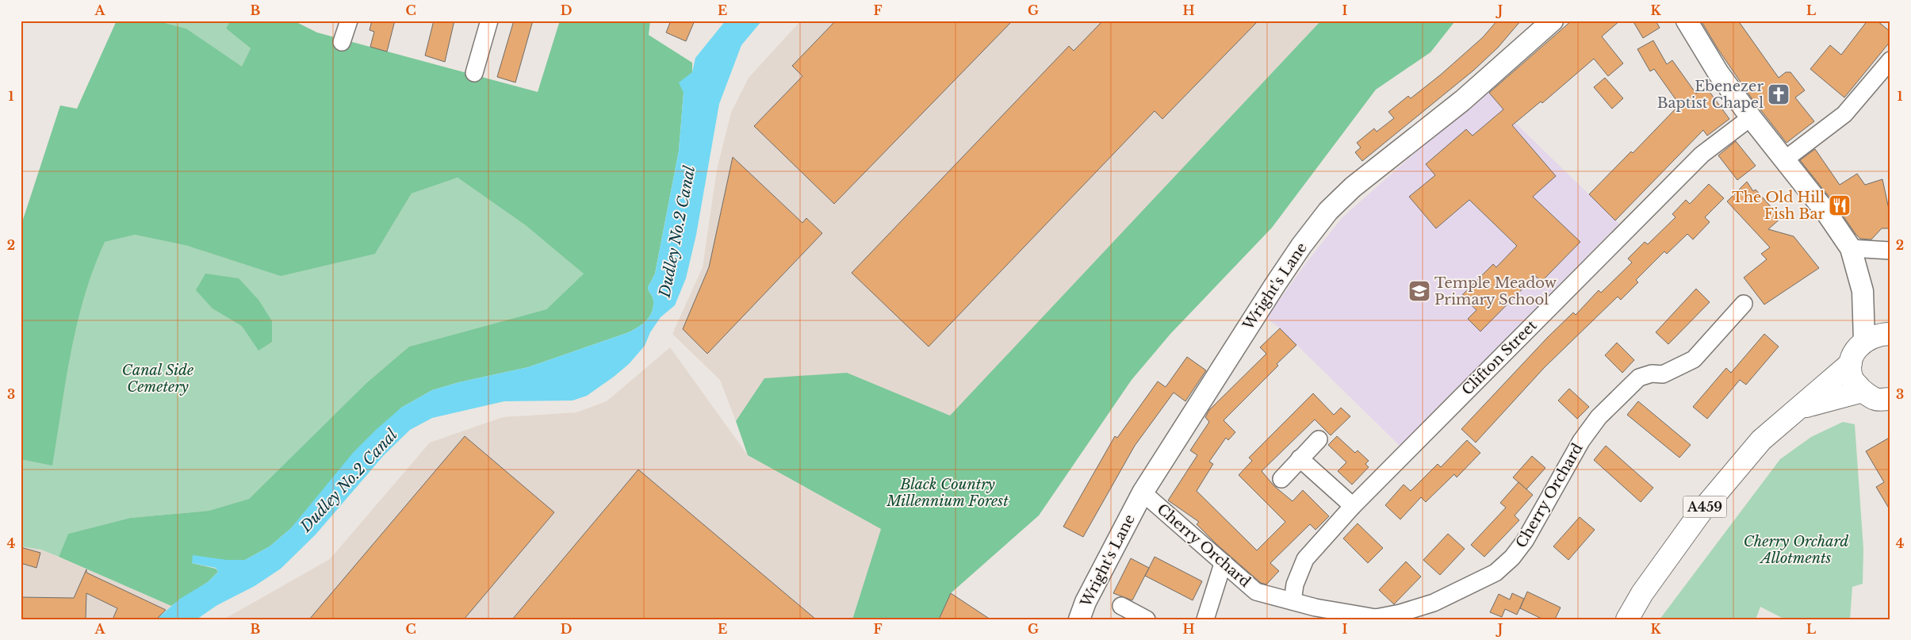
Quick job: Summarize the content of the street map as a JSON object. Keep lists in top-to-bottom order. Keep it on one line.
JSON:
{"streets":{"main road":["A459"],"street":["Wright's Lane","Clifton Street","Cherry Orchard"]},"crossings":[["Wright's Lane","Cherry Orchard"],["Clifton Street","Cherry Orchard"]],"water":["Dudley No.2 Canal"],"parks":["Canal Side Cemetery","Black Country Millennium Forest","Cherry Orchard Allotments"],"places":{"church":["Ebenezer Baptist Chapel"],"restaurant":["The Old Hill Fish Bar"],"school or university":["Temple Meadow Primary School"]},"grid":{"columns":["A","B","C","D","E","F","G","H","I","J","K","L"],"rows":["1","2","3","4"]}}
